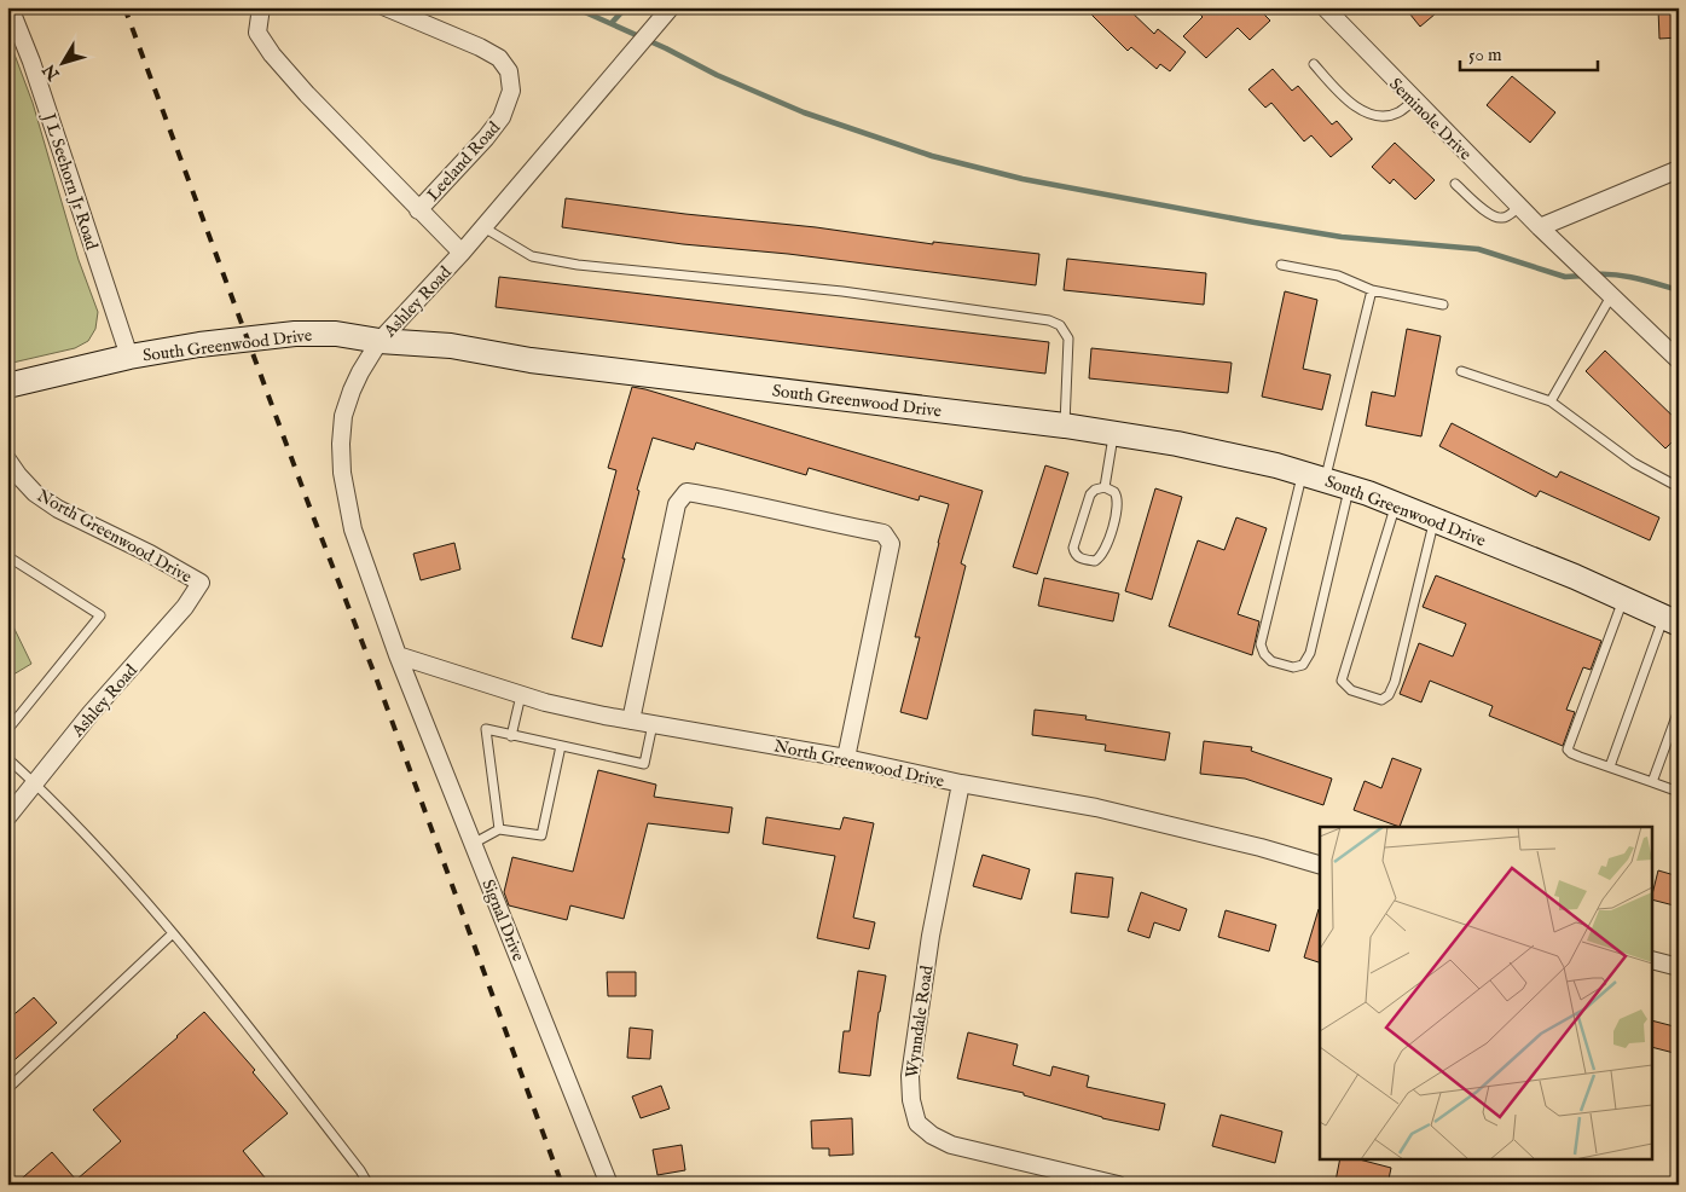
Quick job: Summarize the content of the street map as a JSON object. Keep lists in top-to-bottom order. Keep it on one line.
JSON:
{"streets":{"street":["Seminole Drive","Leeland Road","J L Seehorn Jr Road","Ashley Road","South Greenwood Drive","North Greenwood Drive","Signal Drive","Wynndale Road"]},"crossings":[["Leeland Road","Ashley Road"],["J L Seehorn Jr Road","South Greenwood Drive"],["Ashley Road","South Greenwood Drive"],["Ashley Road","North Greenwood Drive"],["Ashley Road","Signal Drive"],["North Greenwood Drive","Signal Drive"],["North Greenwood Drive","Wynndale Road"]],"scale_bar":"50 m","north":"bottom left"}
